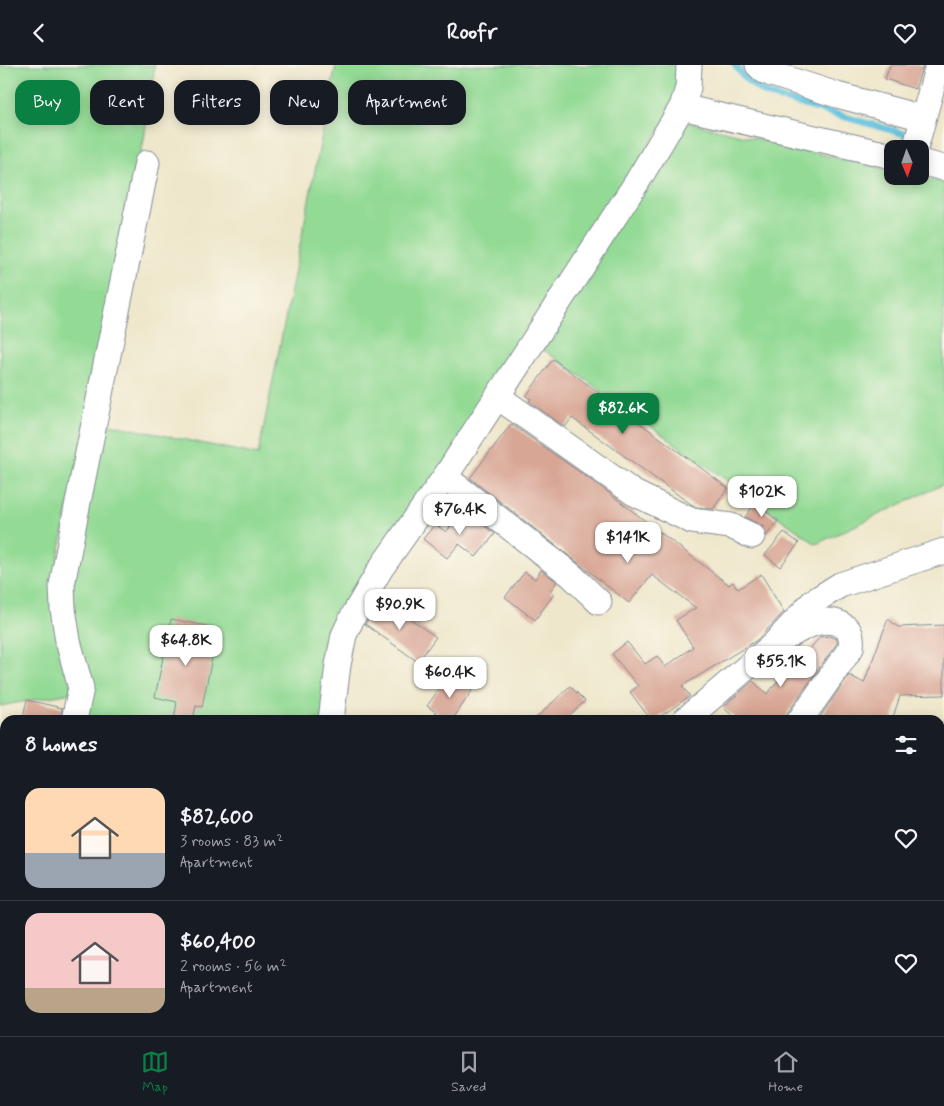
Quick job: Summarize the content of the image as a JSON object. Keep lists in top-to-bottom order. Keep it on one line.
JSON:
{"north":"bottom","page":{"header":"Roofr","chip":["Buy","Rent","Filters","New","Apartment"],"price":["$82.6K","$102K","$76.4K","$141K","$90.9K","$64.8K","$55.1K","$60.4K"],"heading":"8 homes","list":[{"name":"$82,600","note":"3 rooms · 83 m² · Apartment"},{"name":"$60,400","note":"2 rooms · 56 m² · Apartment"}],"tabs":["Map","Saved","Home"]}}
